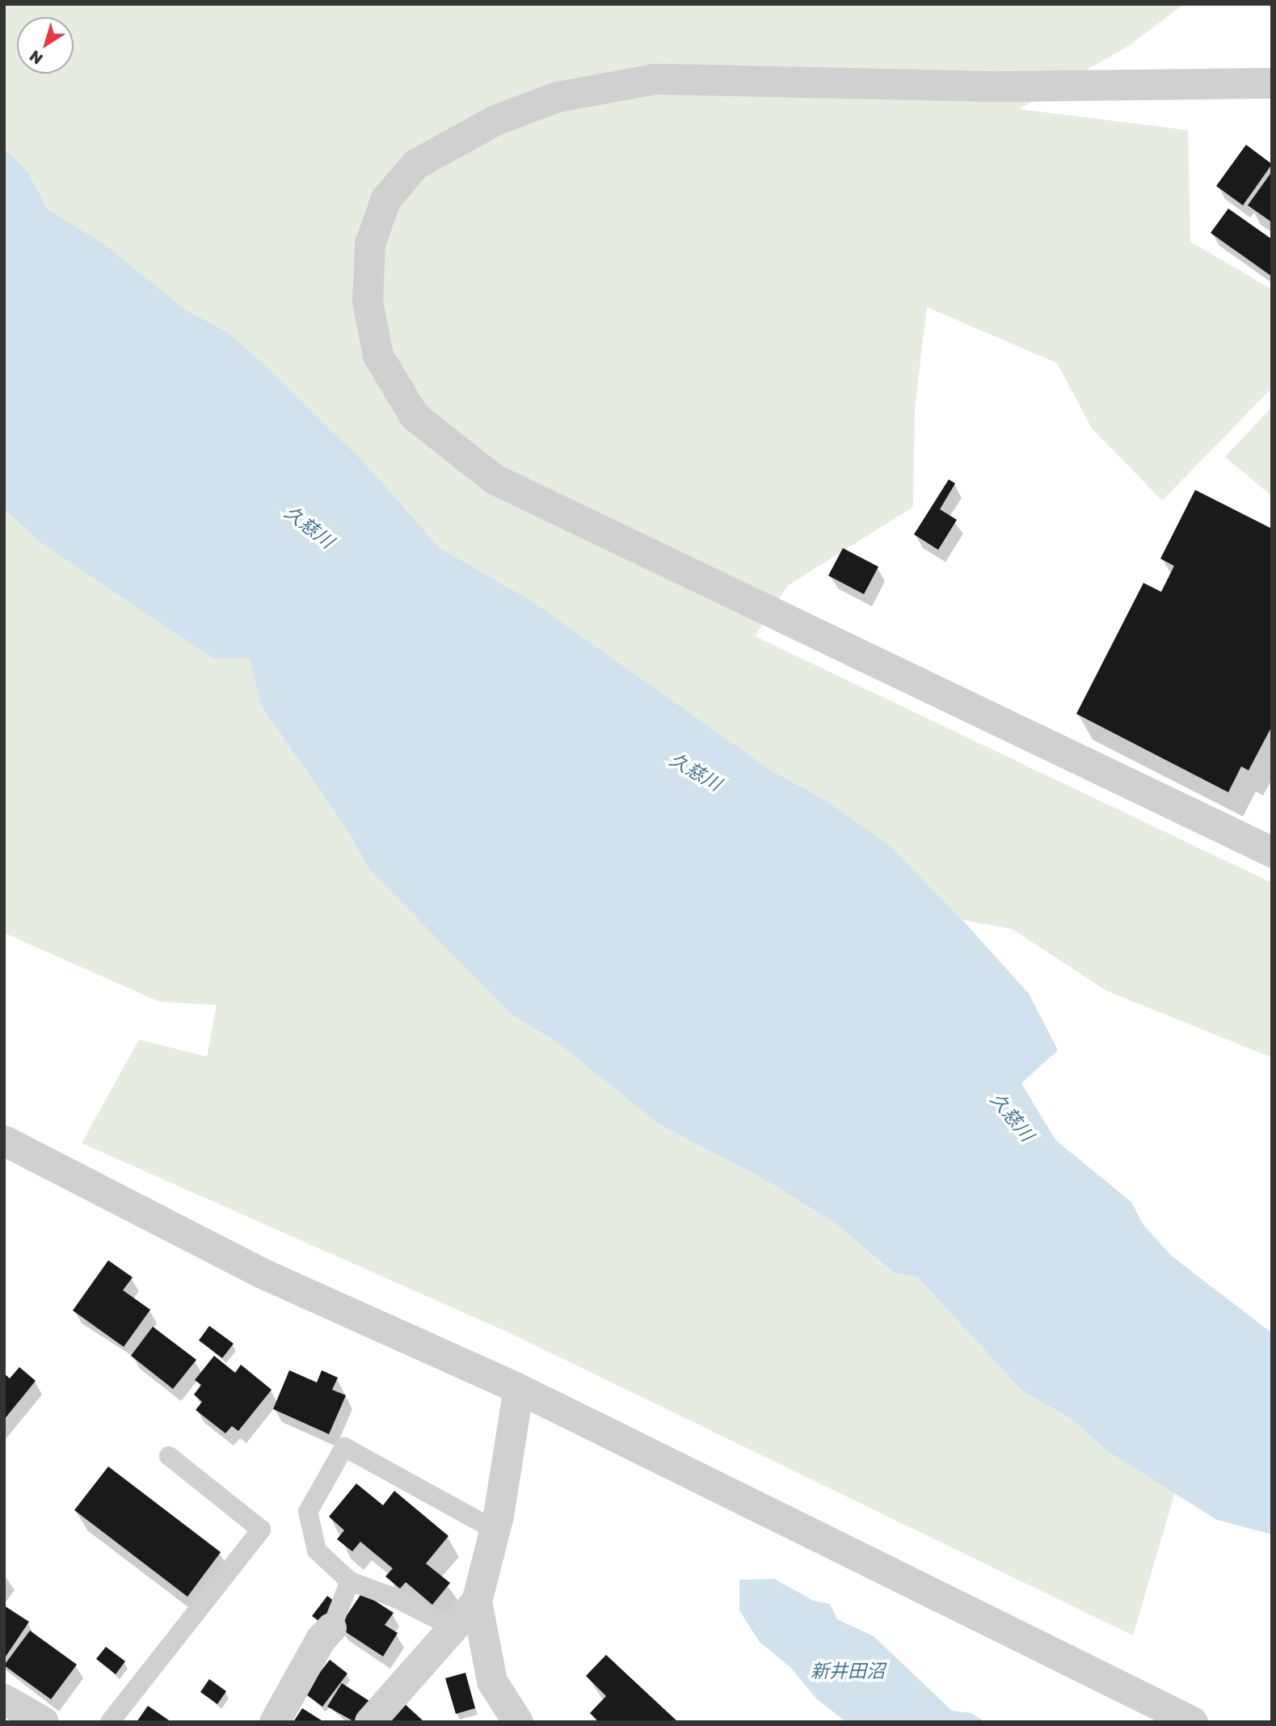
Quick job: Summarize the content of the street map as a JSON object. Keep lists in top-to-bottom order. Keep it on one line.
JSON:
{"water":["久慈川","新井田沼"],"north":"bottom left"}
